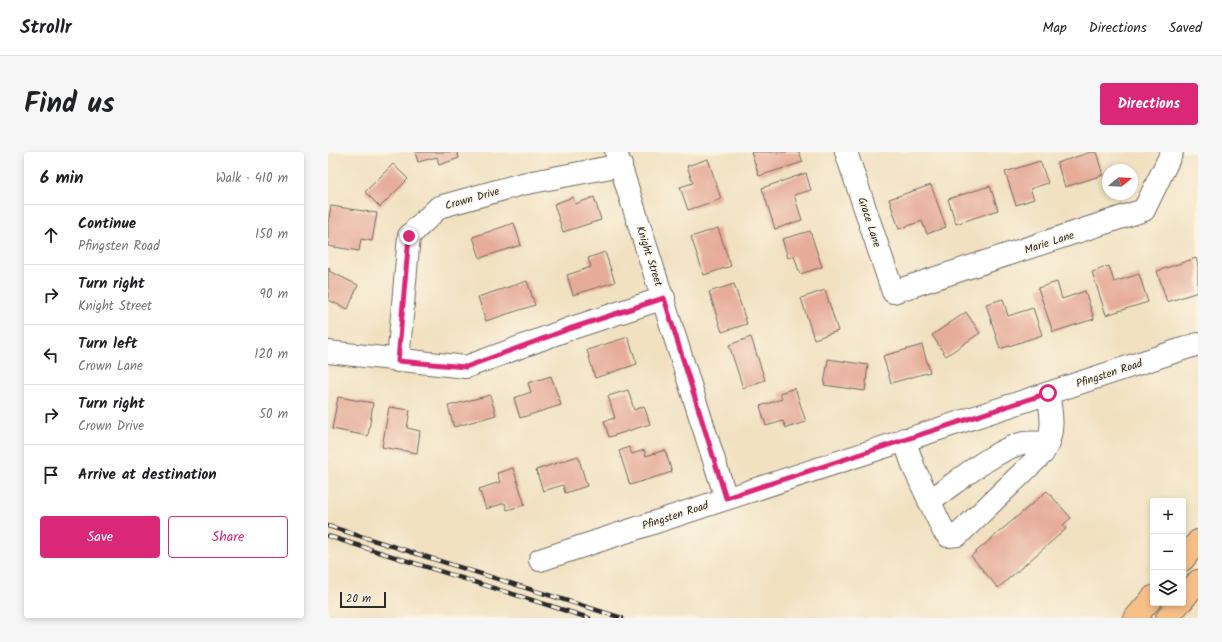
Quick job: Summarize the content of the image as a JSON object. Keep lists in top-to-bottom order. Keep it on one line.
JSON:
{"streets":{"street":["Crown Drive","Grace Lane","Marie Lane","Knight Street","Pfingsten Road"]},"crossings":[["Crown Drive","Knight Street"],["Grace Lane","Marie Lane"],["Knight Street","Pfingsten Road"]],"scale_bar":"20 m","north":"right","page":{"header":"Strollr","nav":["Map","Directions","Saved"],"title":"Find us","buttons":["Directions",["Save","Share"]],"heading":["6 min","Walk · 410 m"],"list":[["Continue","Pfingsten Road","150 m"],["Turn right","Knight Street","90 m"],["Turn left","Crown Lane","120 m"],["Turn right","Crown Drive","50 m"],"Arrive at destination"],"map_buttons":["+","−"],"scale":"20 m"}}
